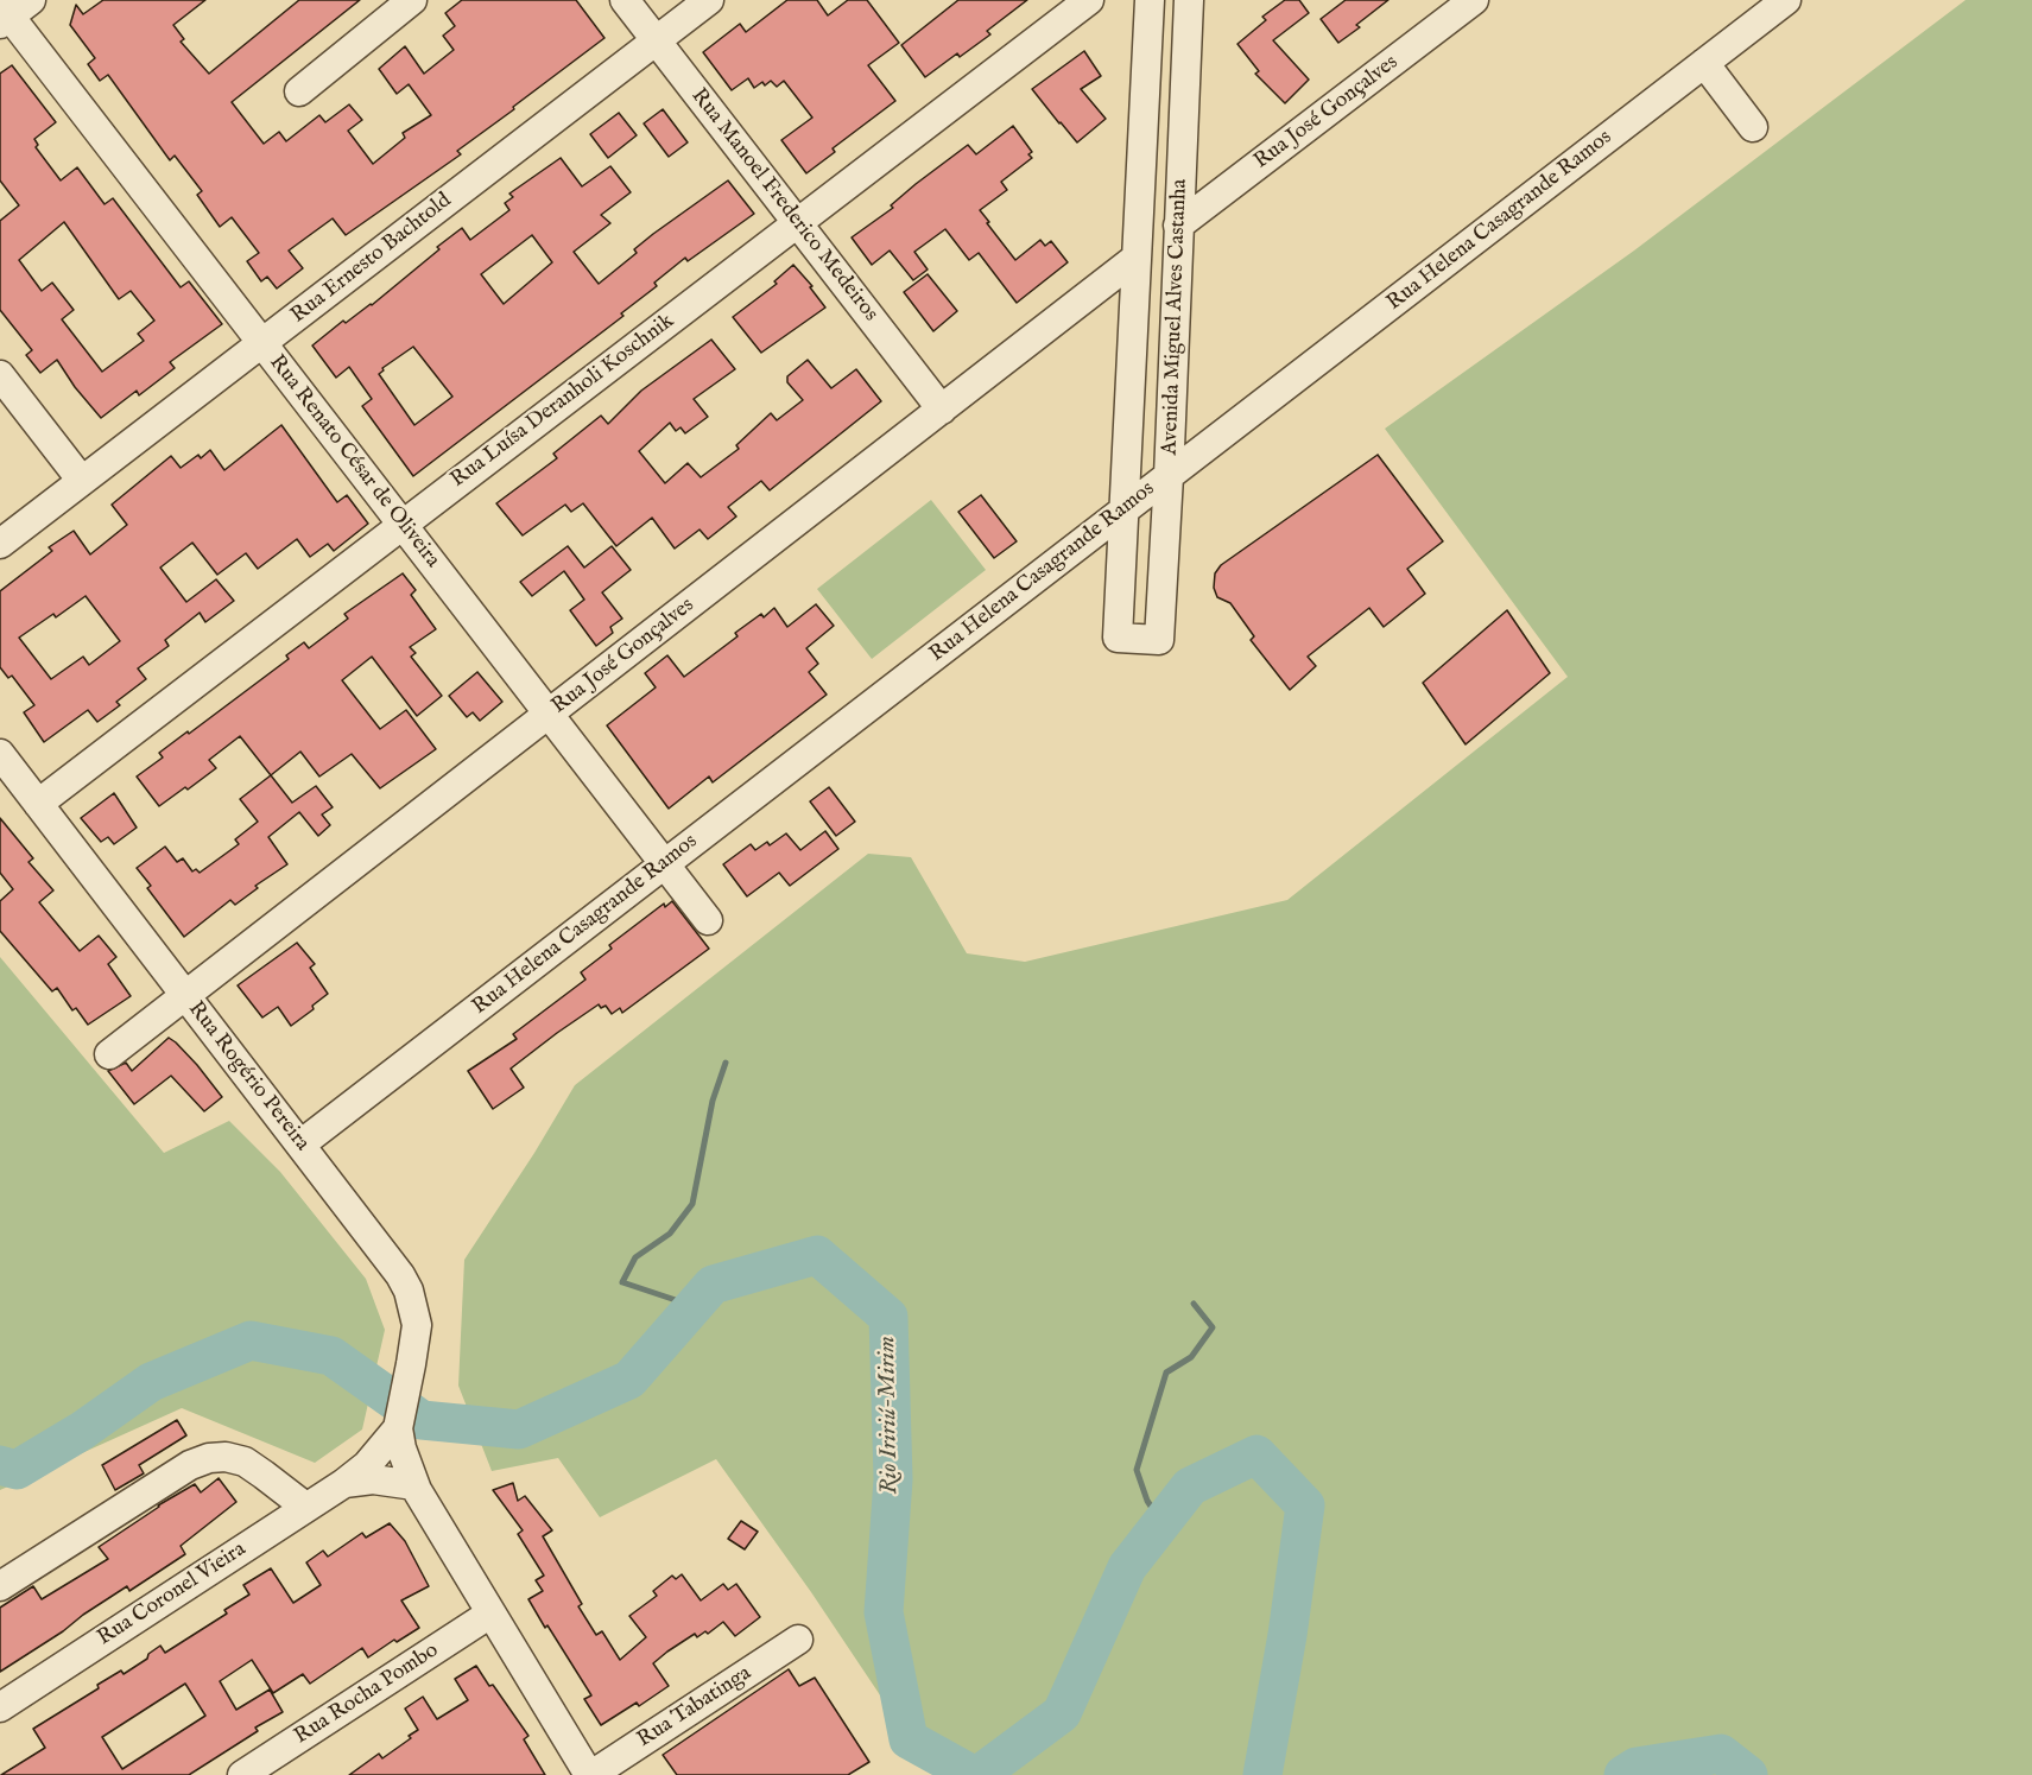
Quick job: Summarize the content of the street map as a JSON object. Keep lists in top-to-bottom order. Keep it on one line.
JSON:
{"streets":{"street":["Rua José Gonçalves","Rua Manoel Frederico Medeiros","Rua Helena Casagrande Ramos","Rua Ernesto Bachtold","Avenida Miguel Alves Castanha","Rua Luísa Deranholi Koschnik","Rua Renato César de Oliveira","Rua Rogério Pereira","Rua Coronel Vieira","Rua Rocha Pombo","Rua Tabatinga"]},"crossings":[["Rua José Gonçalves","Rua Manoel Frederico Medeiros"],["Rua José Gonçalves","Avenida Miguel Alves Castanha"],["Rua José Gonçalves","Rua Renato César de Oliveira"],["Rua José Gonçalves","Rua Rogério Pereira"],["Rua Manoel Frederico Medeiros","Rua Ernesto Bachtold"],["Rua Manoel Frederico Medeiros","Rua Luísa Deranholi Koschnik"],["Rua Helena Casagrande Ramos","Avenida Miguel Alves Castanha"],["Rua Helena Casagrande Ramos","Rua Renato César de Oliveira"],["Rua Helena Casagrande Ramos","Rua Rogério Pereira"],["Rua Ernesto Bachtold","Rua Renato César de Oliveira"],["Rua Luísa Deranholi Koschnik","Rua Renato César de Oliveira"],["Rua Luísa Deranholi Koschnik","Rua Rogério Pereira"]],"water":["Rio Iririú-Mirim"]}
